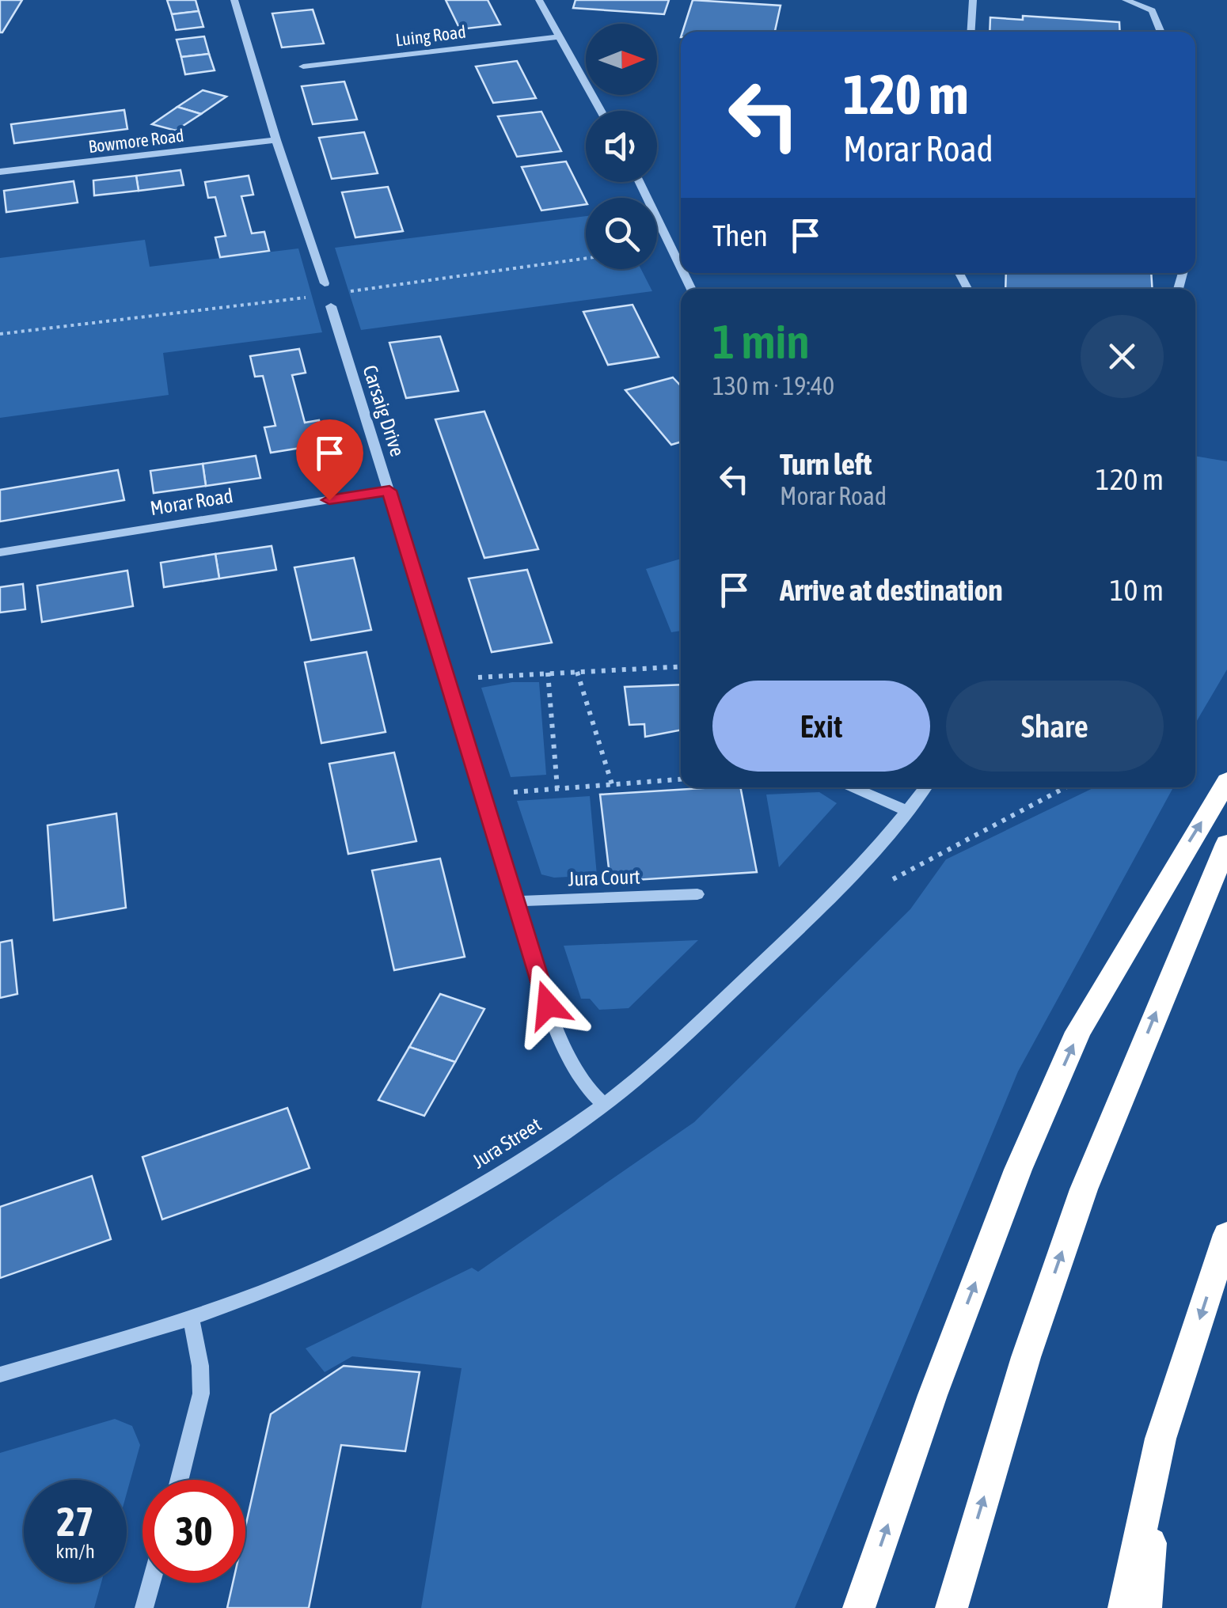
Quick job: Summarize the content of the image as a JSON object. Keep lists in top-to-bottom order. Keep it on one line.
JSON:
{"streets":{"street":["Luing Road","Bowmore Road","Carsaig Drive","Morar Road","Jura Court","Jura Street"]},"crossings":[["Carsaig Drive","Morar Road"],["Carsaig Drive","Jura Court"],["Carsaig Drive","Jura Street"]],"north":"right","page":{"turn":["120 m","Morar Road"],"then":"Then","heading":["1 min","130 m · 19:40"],"list":[{"name":"Turn left","note":"Morar Road","value":"120 m"},{"name":"Arrive at destination","value":"10 m"}],"buttons":["Exit","Share"],"speed":"27 km/h","limit":"30"}}
